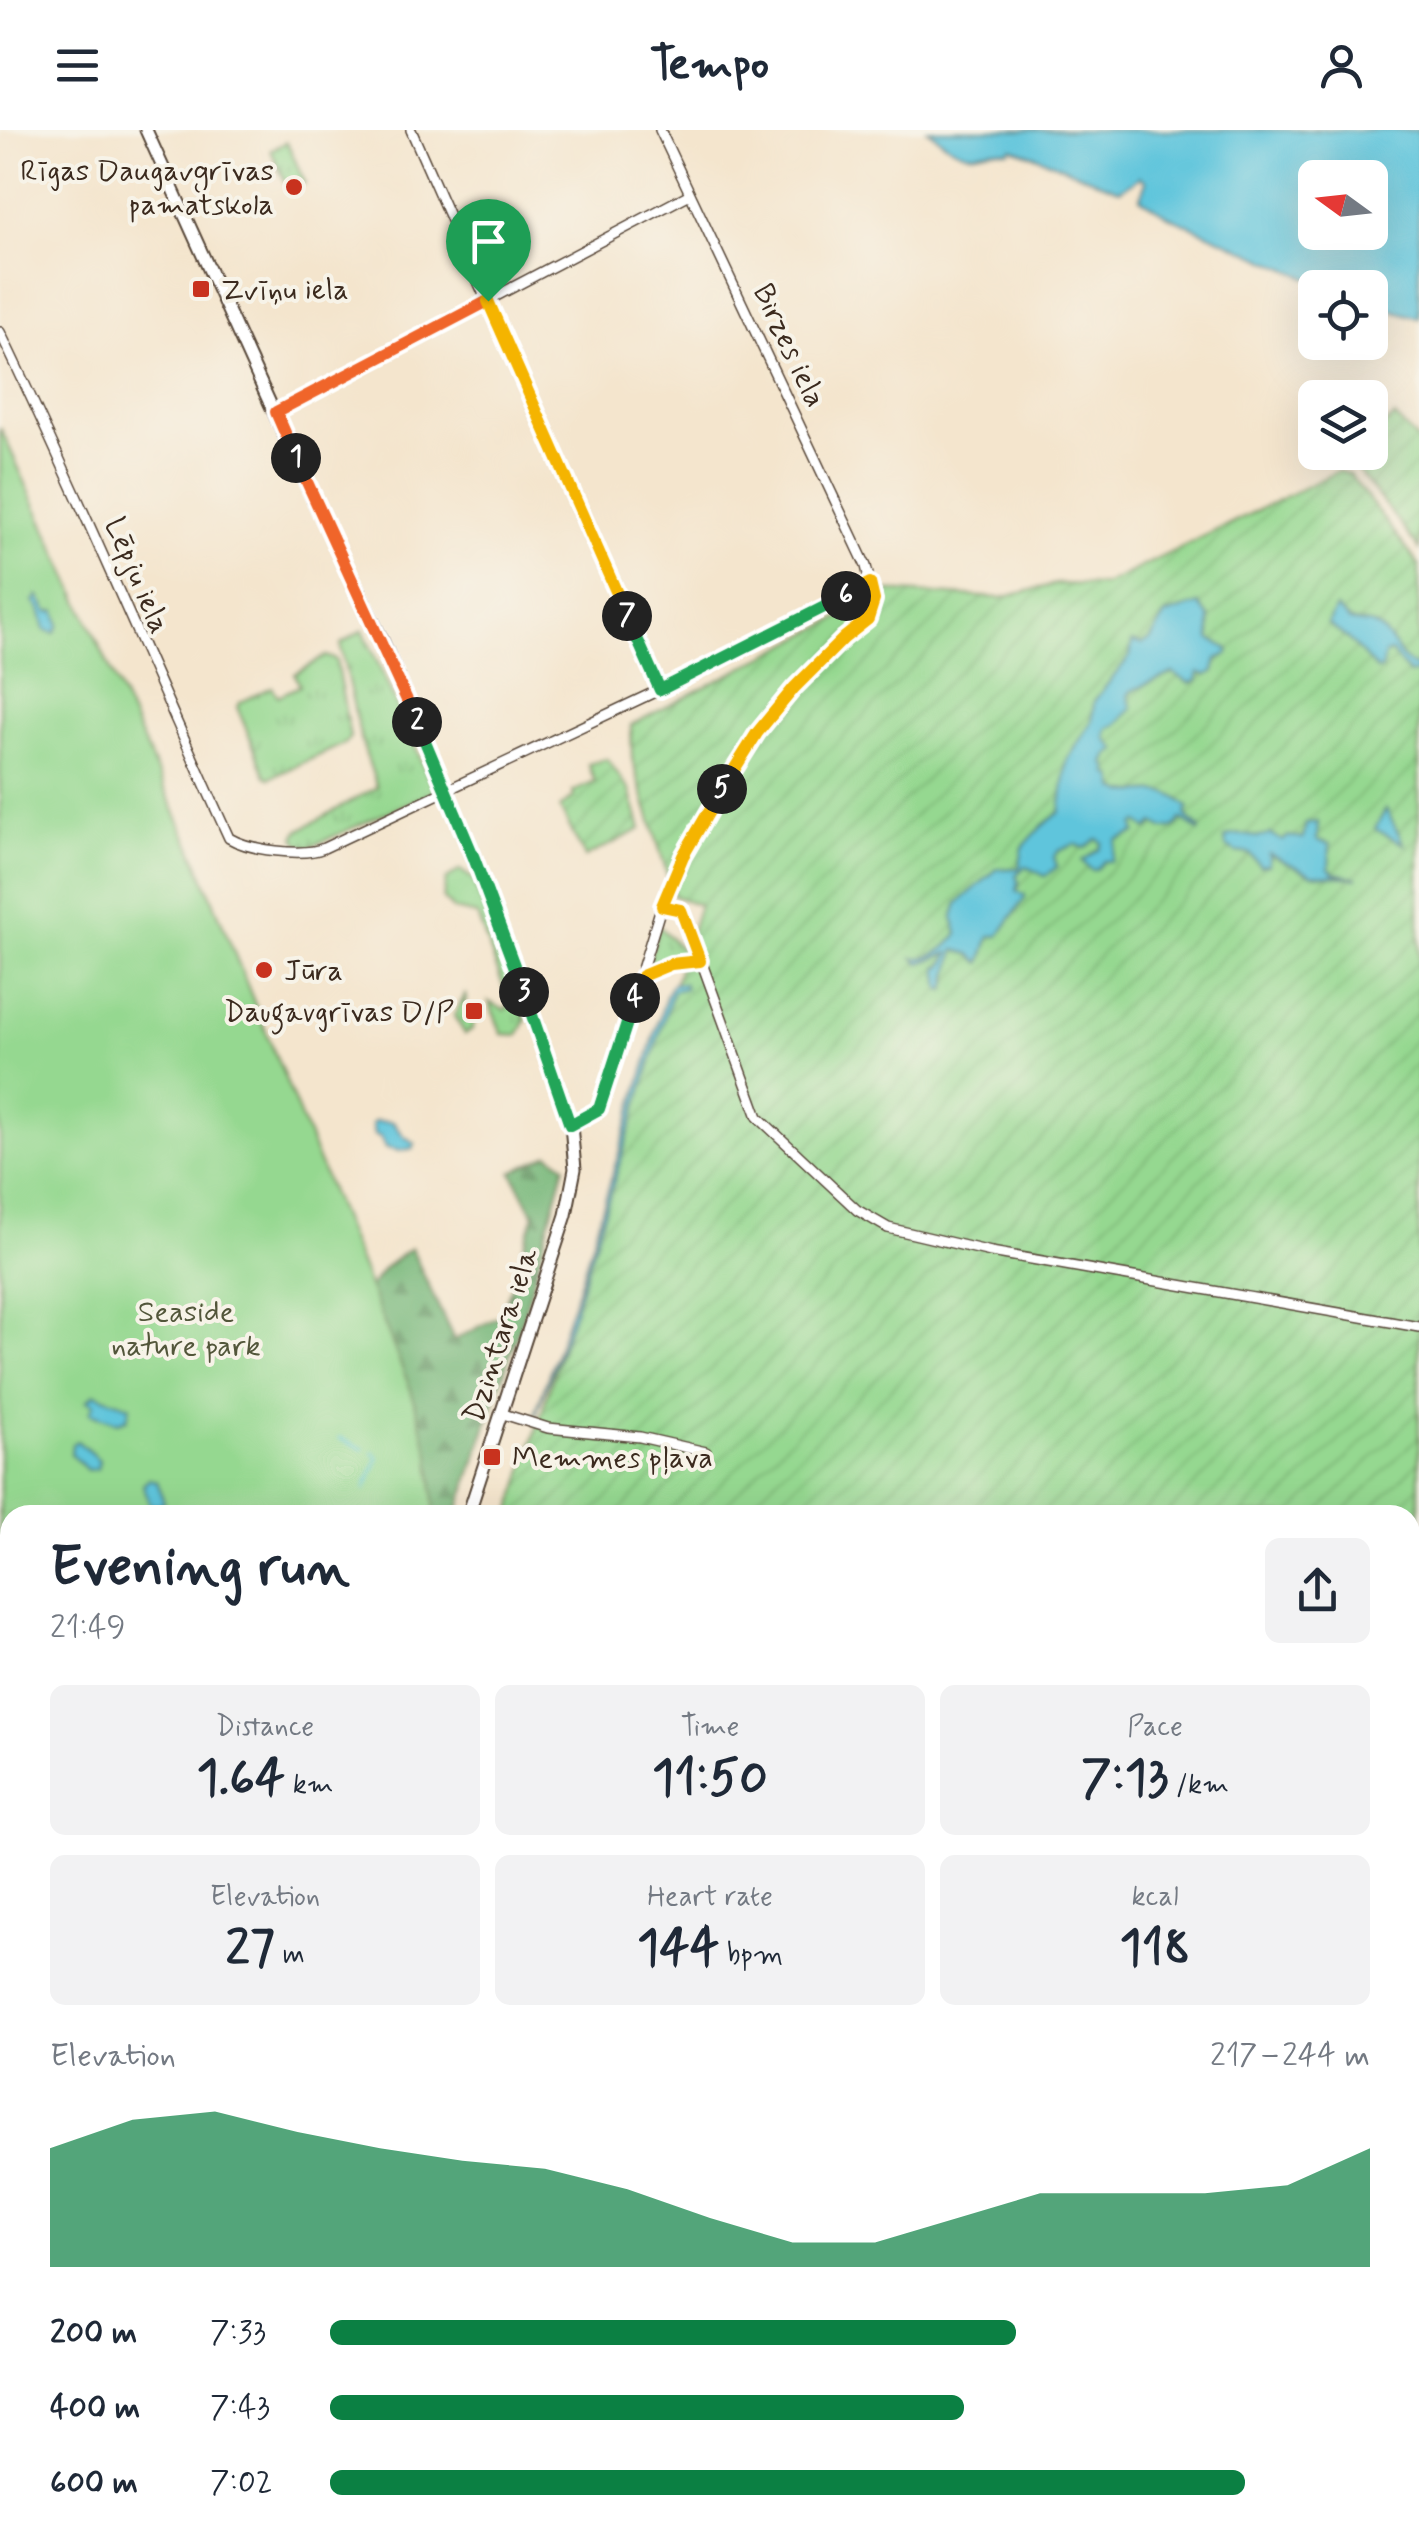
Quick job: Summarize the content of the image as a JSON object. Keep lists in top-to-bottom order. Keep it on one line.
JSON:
{"streets":{"street":["Birzes iela","Lēpju iela","Dzintara iela"]},"crossings":[["Lēpju iela","Dzintara iela"]],"parks":["Seaside nature park"],"places":{"other":["Rīgas Daugavgrīvas pamatskola","Jūra"],"transit":["Zvīņu iela","Daugavgrīvas D/P","Memmes pļava"]},"north":"left","page":{"header":"Tempo","pins":["1","6","7","2","5","3","4"],"heading":["Evening run","21:49"],"stats":[["Distance","1.64 km"],["Time","11:50"],["Pace","7:13 /km"],["Elevation","27 m"],["Heart rate","144 bpm"],["kcal","118"]],"chart":["Elevation","217–244 m"],"list":[{"name":"200 m","note":"7:33"},{"name":"400 m","note":"7:43"},{"name":"600 m","note":"7:02"}]}}
